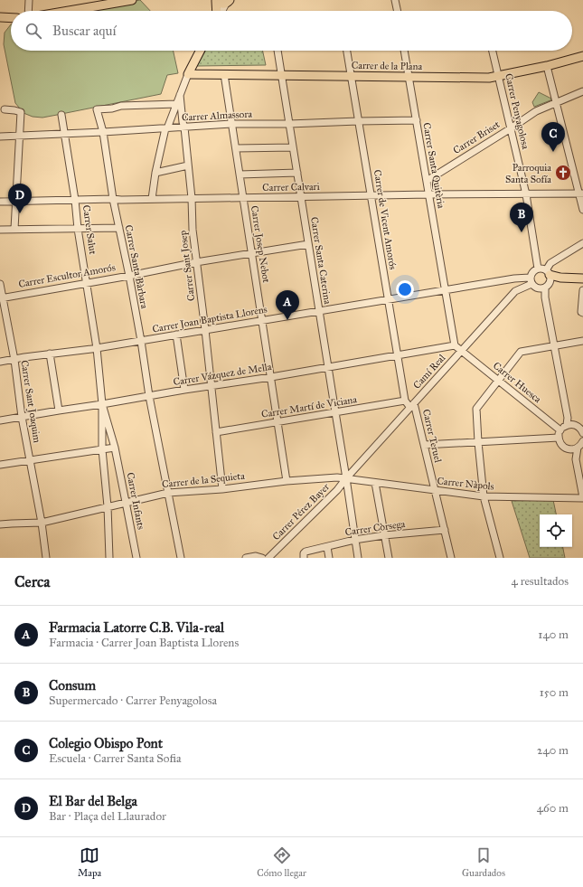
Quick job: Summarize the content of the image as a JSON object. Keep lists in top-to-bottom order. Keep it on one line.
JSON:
{"streets":{"main road":["Carrer de la Plana"],"street":["Carrer Penyagolosa","Carrer Almassora","Carrer Briset","Carrer Santa Quitèria","Carrer Calvari","Carrer de Vicent Amorós","Carrer Salut","Carrer Josep Nebot","Carrer Santa Caterina","Carrer Sant Josep","Carrer Santa Bàrbara","Carrer Escultor Amorós","Carrer Joan Baptista Llorens","Camí Real","Carrer Vázquez de Mella","Carrer Huesca","Carrer Sant Joaquim","Carrer Martí de Viciana","Carrer Teruel","Carrer de la Sequieta","Carrer Nàpols","Carrer Infants","Carrer Pérez Bayer","Carrer Còrsega"]},"crossings":[["Carrer de la Plana","Carrer Penyagolosa"],["Carrer de la Plana","Carrer Santa Quitèria"],["Carrer de la Plana","Carrer de Vicent Amorós"],["Carrer de la Plana","Carrer Josep Nebot"],["Carrer de la Plana","Carrer Santa Caterina"],["Carrer Penyagolosa","Carrer Briset"],["Carrer Penyagolosa","Carrer Calvari"],["Carrer Almassora","Carrer Santa Quitèria"],["Carrer Almassora","Carrer de Vicent Amorós"],["Carrer Almassora","Carrer Salut"],["Carrer Almassora","Carrer Josep Nebot"],["Carrer Almassora","Carrer Santa Caterina"],["Carrer Almassora","Carrer Sant Josep"],["Carrer Almassora","Carrer Santa Bàrbara"],["Carrer Briset","Carrer Santa Quitèria"],["Carrer Santa Quitèria","Carrer Calvari"],["Carrer Santa Quitèria","Carrer Joan Baptista Llorens"],["Carrer Santa Quitèria","Carrer Vázquez de Mella"],["Carrer Santa Quitèria","Carrer Huesca"],["Carrer Calvari","Carrer de Vicent Amorós"],["Carrer Calvari","Carrer Salut"],["Carrer Calvari","Carrer Josep Nebot"],["Carrer Calvari","Carrer Santa Caterina"],["Carrer Calvari","Carrer Sant Josep"],["Carrer Calvari","Carrer Santa Bàrbara"],["Carrer de Vicent Amorós","Carrer Joan Baptista Llorens"],["Carrer de Vicent Amorós","Carrer Vázquez de Mella"],["Carrer de Vicent Amorós","Carrer Martí de Viciana"],["Carrer Salut","Carrer Escultor Amorós"],["Carrer Salut","Carrer Joan Baptista Llorens"],["Carrer Salut","Carrer Vázquez de Mella"],["Carrer Salut","Carrer Infants"],["Carrer Josep Nebot","Carrer Escultor Amorós"],["Carrer Josep Nebot","Carrer Joan Baptista Llorens"],["Carrer Josep Nebot","Carrer Vázquez de Mella"],["Carrer Josep Nebot","Carrer Martí de Viciana"],["Carrer Josep Nebot","Carrer de la Sequieta"],["Carrer Santa Caterina","Carrer Escultor Amorós"],["Carrer Santa Caterina","Carrer Joan Baptista Llorens"],["Carrer Santa Caterina","Camí Real"],["Carrer Santa Caterina","Carrer Vázquez de Mella"],["Carrer Santa Caterina","Carrer Martí de Viciana"],["Carrer Santa Caterina","Carrer de la Sequieta"],["Carrer Santa Caterina","Carrer Nàpols"],["Carrer Santa Caterina","Carrer Pérez Bayer"],["Carrer Santa Caterina","Carrer Còrsega"],["Carrer Sant Josep","Carrer Escultor Amorós"],["Carrer Sant Josep","Carrer Joan Baptista Llorens"],["Carrer Sant Josep","Carrer Vázquez de Mella"],["Carrer Sant Josep","Carrer Martí de Viciana"],["Carrer Sant Josep","Carrer de la Sequieta"],["Carrer Santa Bàrbara","Carrer Escultor Amorós"],["Carrer Santa Bàrbara","Carrer Joan Baptista Llorens"],["Carrer Santa Bàrbara","Carrer Vázquez de Mella"],["Carrer Santa Bàrbara","Carrer de la Sequieta"],["Carrer Escultor Amorós","Carrer Sant Joaquim"],["Carrer Joan Baptista Llorens","Camí Real"],["Carrer Joan Baptista Llorens","Carrer Sant Joaquim"],["Camí Real","Carrer Huesca"],["Camí Real","Carrer Teruel"],["Camí Real","Carrer de la Sequieta"],["Camí Real","Carrer Nàpols"],["Camí Real","Carrer Pérez Bayer"],["Carrer Vázquez de Mella","Carrer Huesca"],["Carrer Vázquez de Mella","Carrer Sant Joaquim"],["Carrer Vázquez de Mella","Carrer Infants"],["Carrer Sant Joaquim","Carrer de la Sequieta"],["Carrer Teruel","Carrer Nàpols"],["Carrer Teruel","Carrer Còrsega"],["Carrer de la Sequieta","Carrer Nàpols"],["Carrer de la Sequieta","Carrer Infants"],["Carrer de la Sequieta","Carrer Pérez Bayer"],["Carrer Nàpols","Carrer Pérez Bayer"]],"places":{"church":["Parroquia Santa Sofía"]},"page":{"search":"Buscar aquí","pins":["C","D","B","A"],"heading":["Cerca","4 resultados"],"list":[{"mark":"A","name":"Farmacia Latorre C.B. Vila-real","note":"Farmacia · Carrer Joan Baptista Llorens","value":"140 m"},{"mark":"B","name":"Consum","note":"Supermercado · Carrer Penyagolosa","value":"150 m"},{"mark":"C","name":"Colegio Obispo Pont","note":"Escuela · Carrer Santa Sofia","value":"240 m"},{"mark":"D","name":"El Bar del Belga","note":"Bar · Plaça del Llaurador","value":"460 m"}],"nav":["Mapa","Cómo llegar","Guardados"]}}
